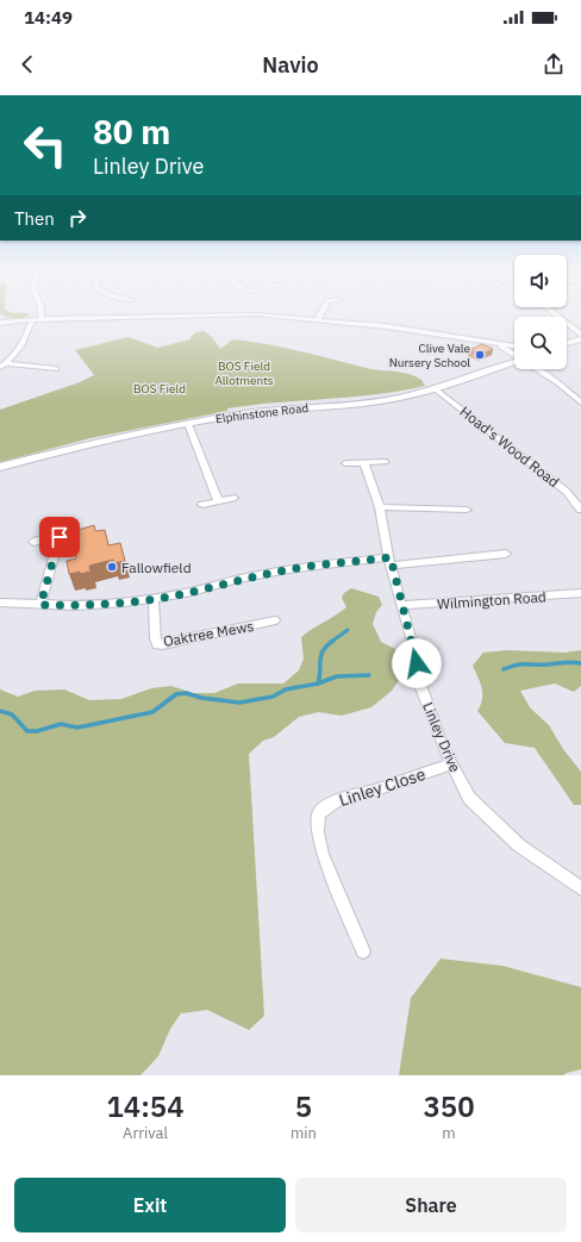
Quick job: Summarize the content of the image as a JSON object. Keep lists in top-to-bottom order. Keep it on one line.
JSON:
{"streets":{"street":["Elphinstone Road","Hoad's Wood Road","Wilmington Road","Oaktree Mews","Linley Drive","Linley Close"]},"crossings":[["Elphinstone Road","Hoad's Wood Road"],["Wilmington Road","Linley Drive"],["Linley Drive","Linley Close"]],"parks":["BOS Field Allotments","BOS Field"],"places":["Clive Vale Nursery School","Fallowfield"],"page":{"status":"14:49","header":"Navio","turn":["80 m","Linley Drive"],"then":"Then","eta":["14:54","Arrival","5","min","350","m"],"buttons":["Exit","Share"]}}
